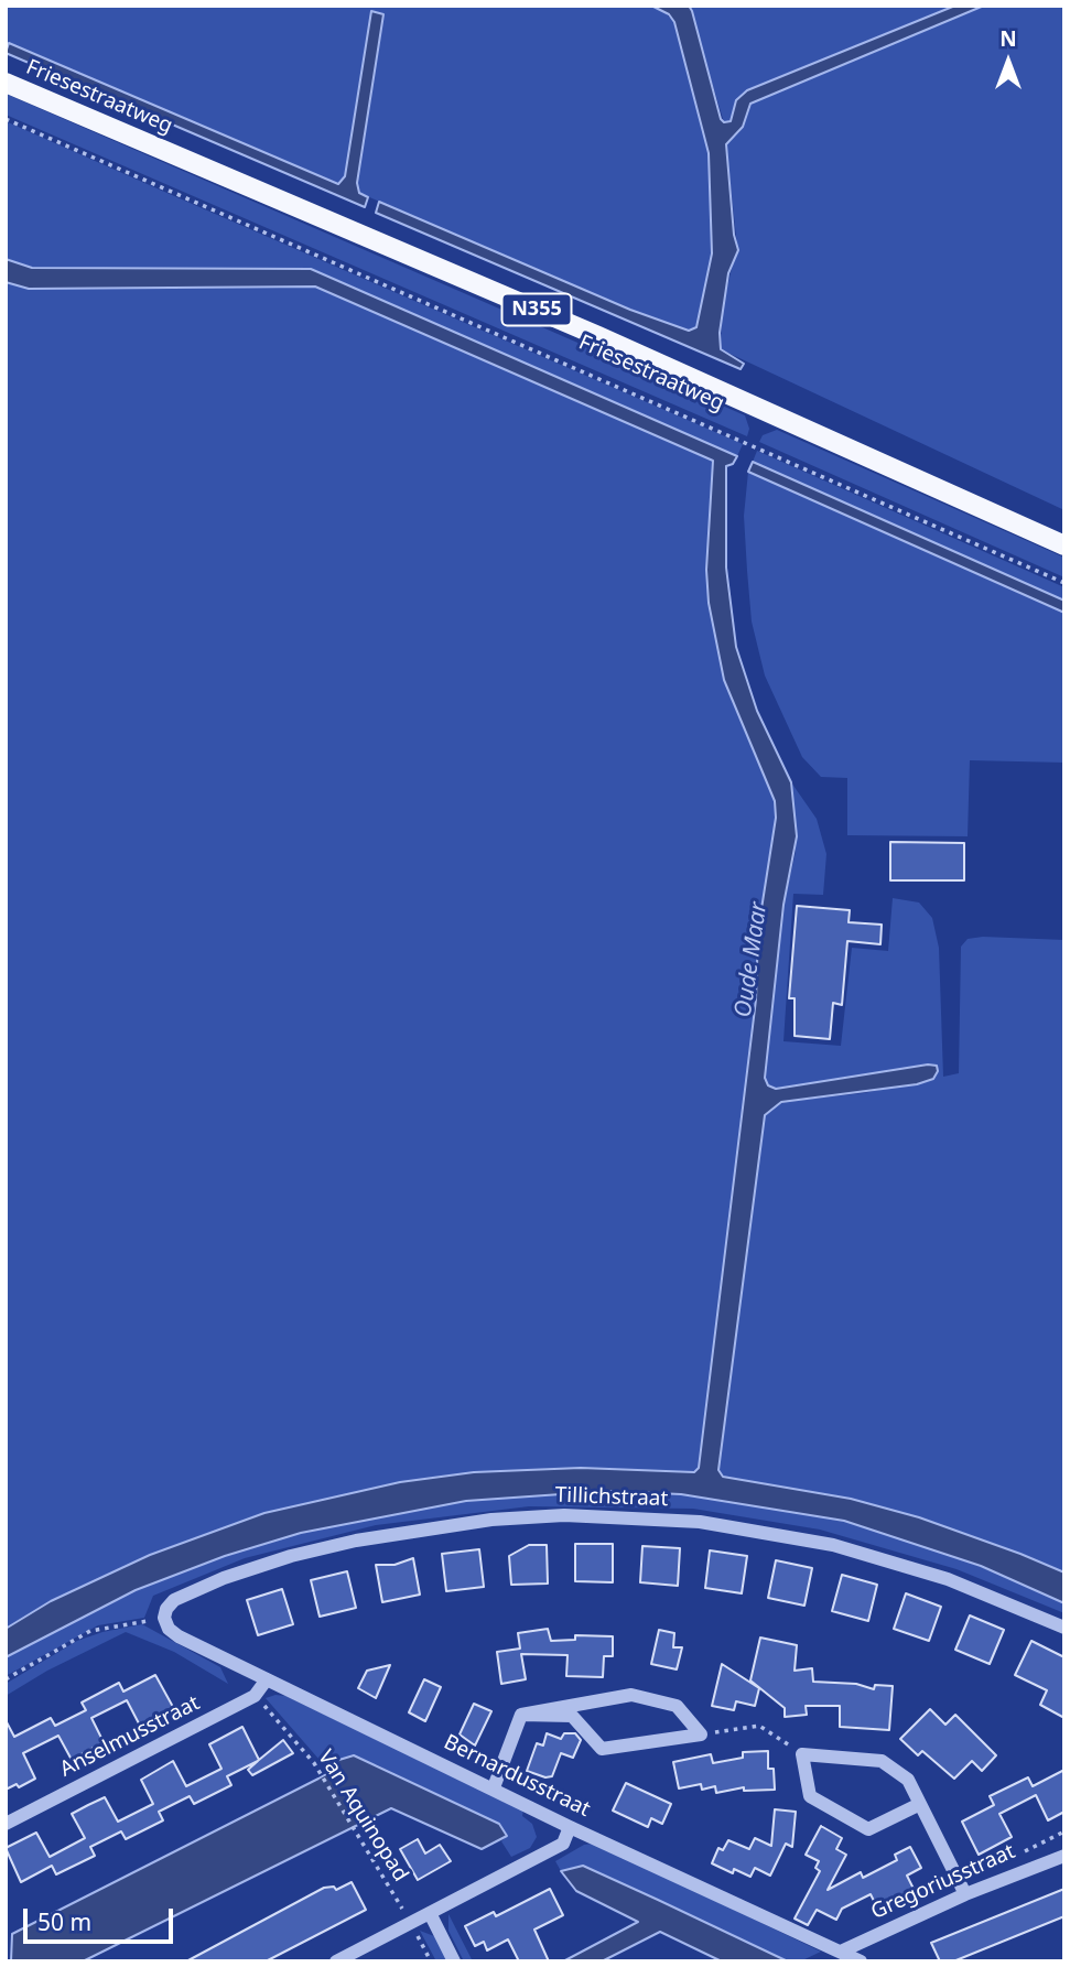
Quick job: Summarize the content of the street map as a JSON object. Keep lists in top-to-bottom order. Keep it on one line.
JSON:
{"streets":{"main road":["Friesestraatweg","N355"],"street":["Tillichstraat","Anselmusstraat","Bernardusstraat","Gregoriusstraat"],"path":["Van Aquinopad"]},"crossings":[["Tillichstraat","Bernardusstraat"],["Anselmusstraat","Bernardusstraat"],["Anselmusstraat","Van Aquinopad"],["Bernardusstraat","Gregoriusstraat"]],"water":["Oude Maar"],"scale_bar":"50 m","north":"top"}
